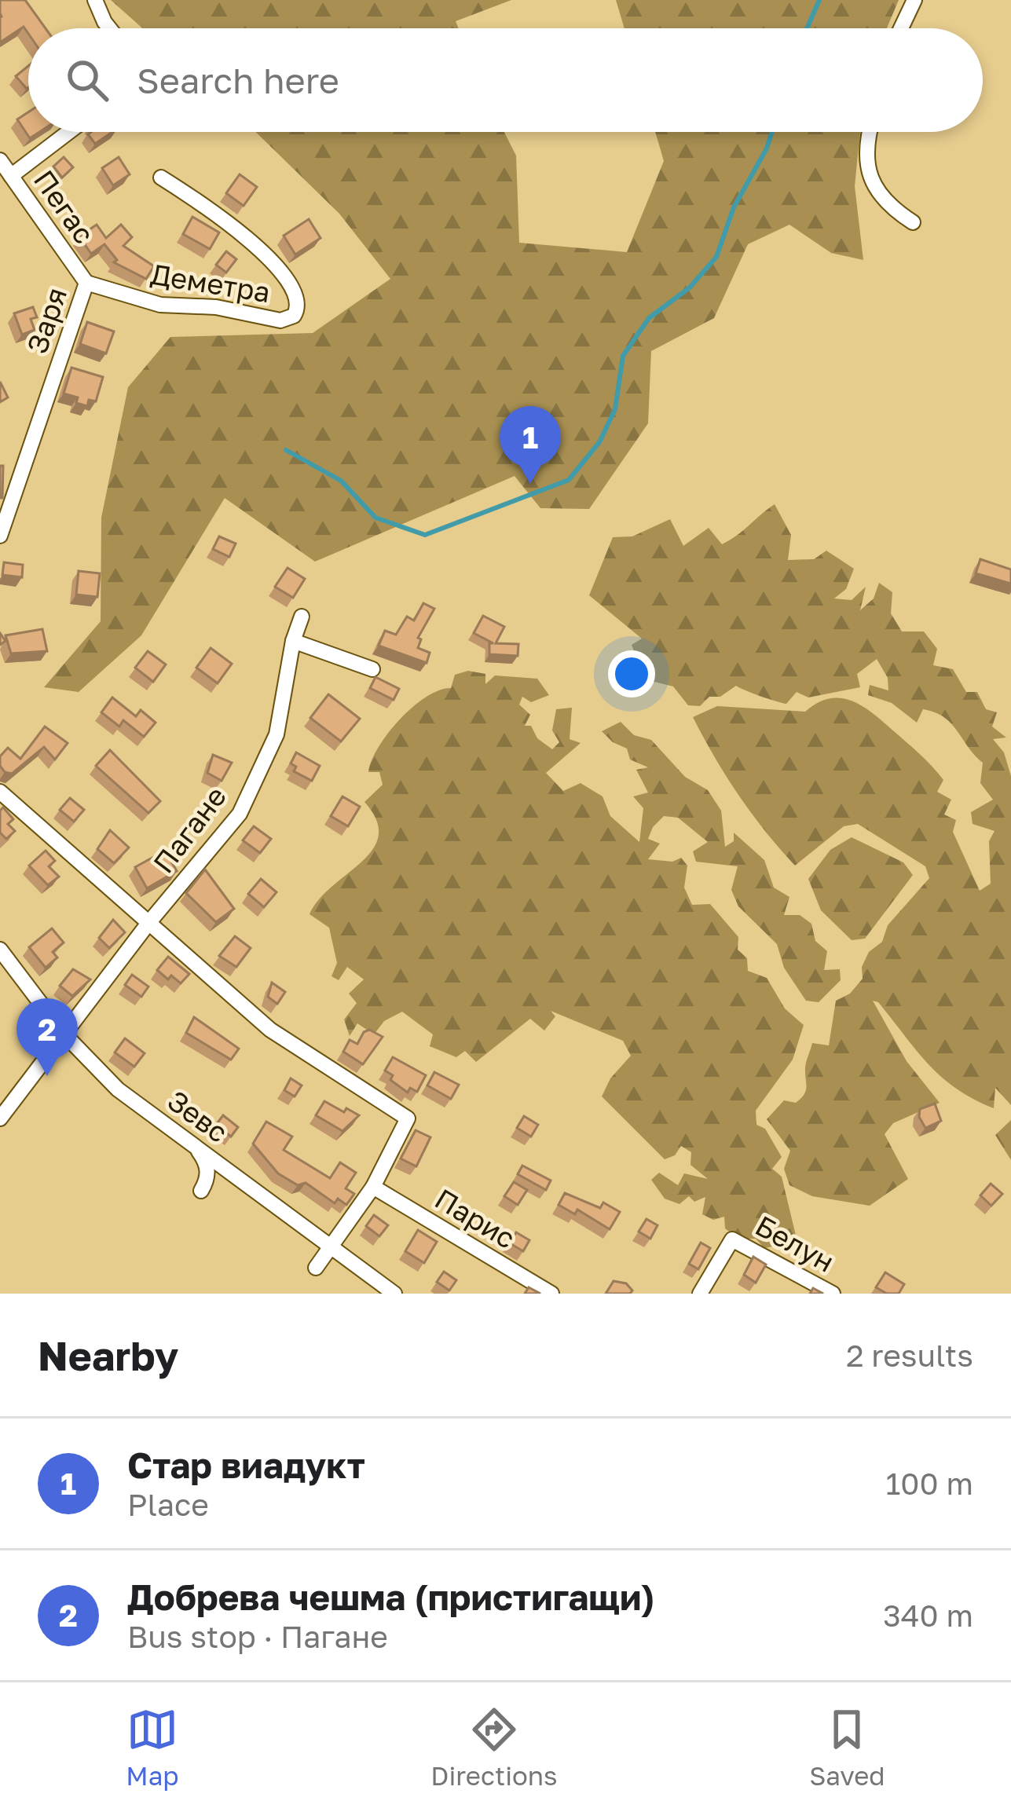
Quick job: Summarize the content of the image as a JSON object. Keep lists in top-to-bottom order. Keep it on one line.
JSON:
{"streets":{"street":["Пегас","Деметра","Заря","Пагане","Зевс","Парис","Белун"]},"crossings":[["Пегас","Деметра"],["Пегас","Заря"],["Деметра","Заря"],["Пагане","Зевс"]],"page":{"search":"Search here","pins":["1","2"],"heading":["Nearby","2 results"],"list":[{"mark":"1","name":"Стар виадукт","note":"Place","value":"100 m"},{"mark":"2","name":"Добрева чешма (пристигащи)","note":"Bus stop · Пагане","value":"340 m"}],"nav":["Map","Directions","Saved"]}}
